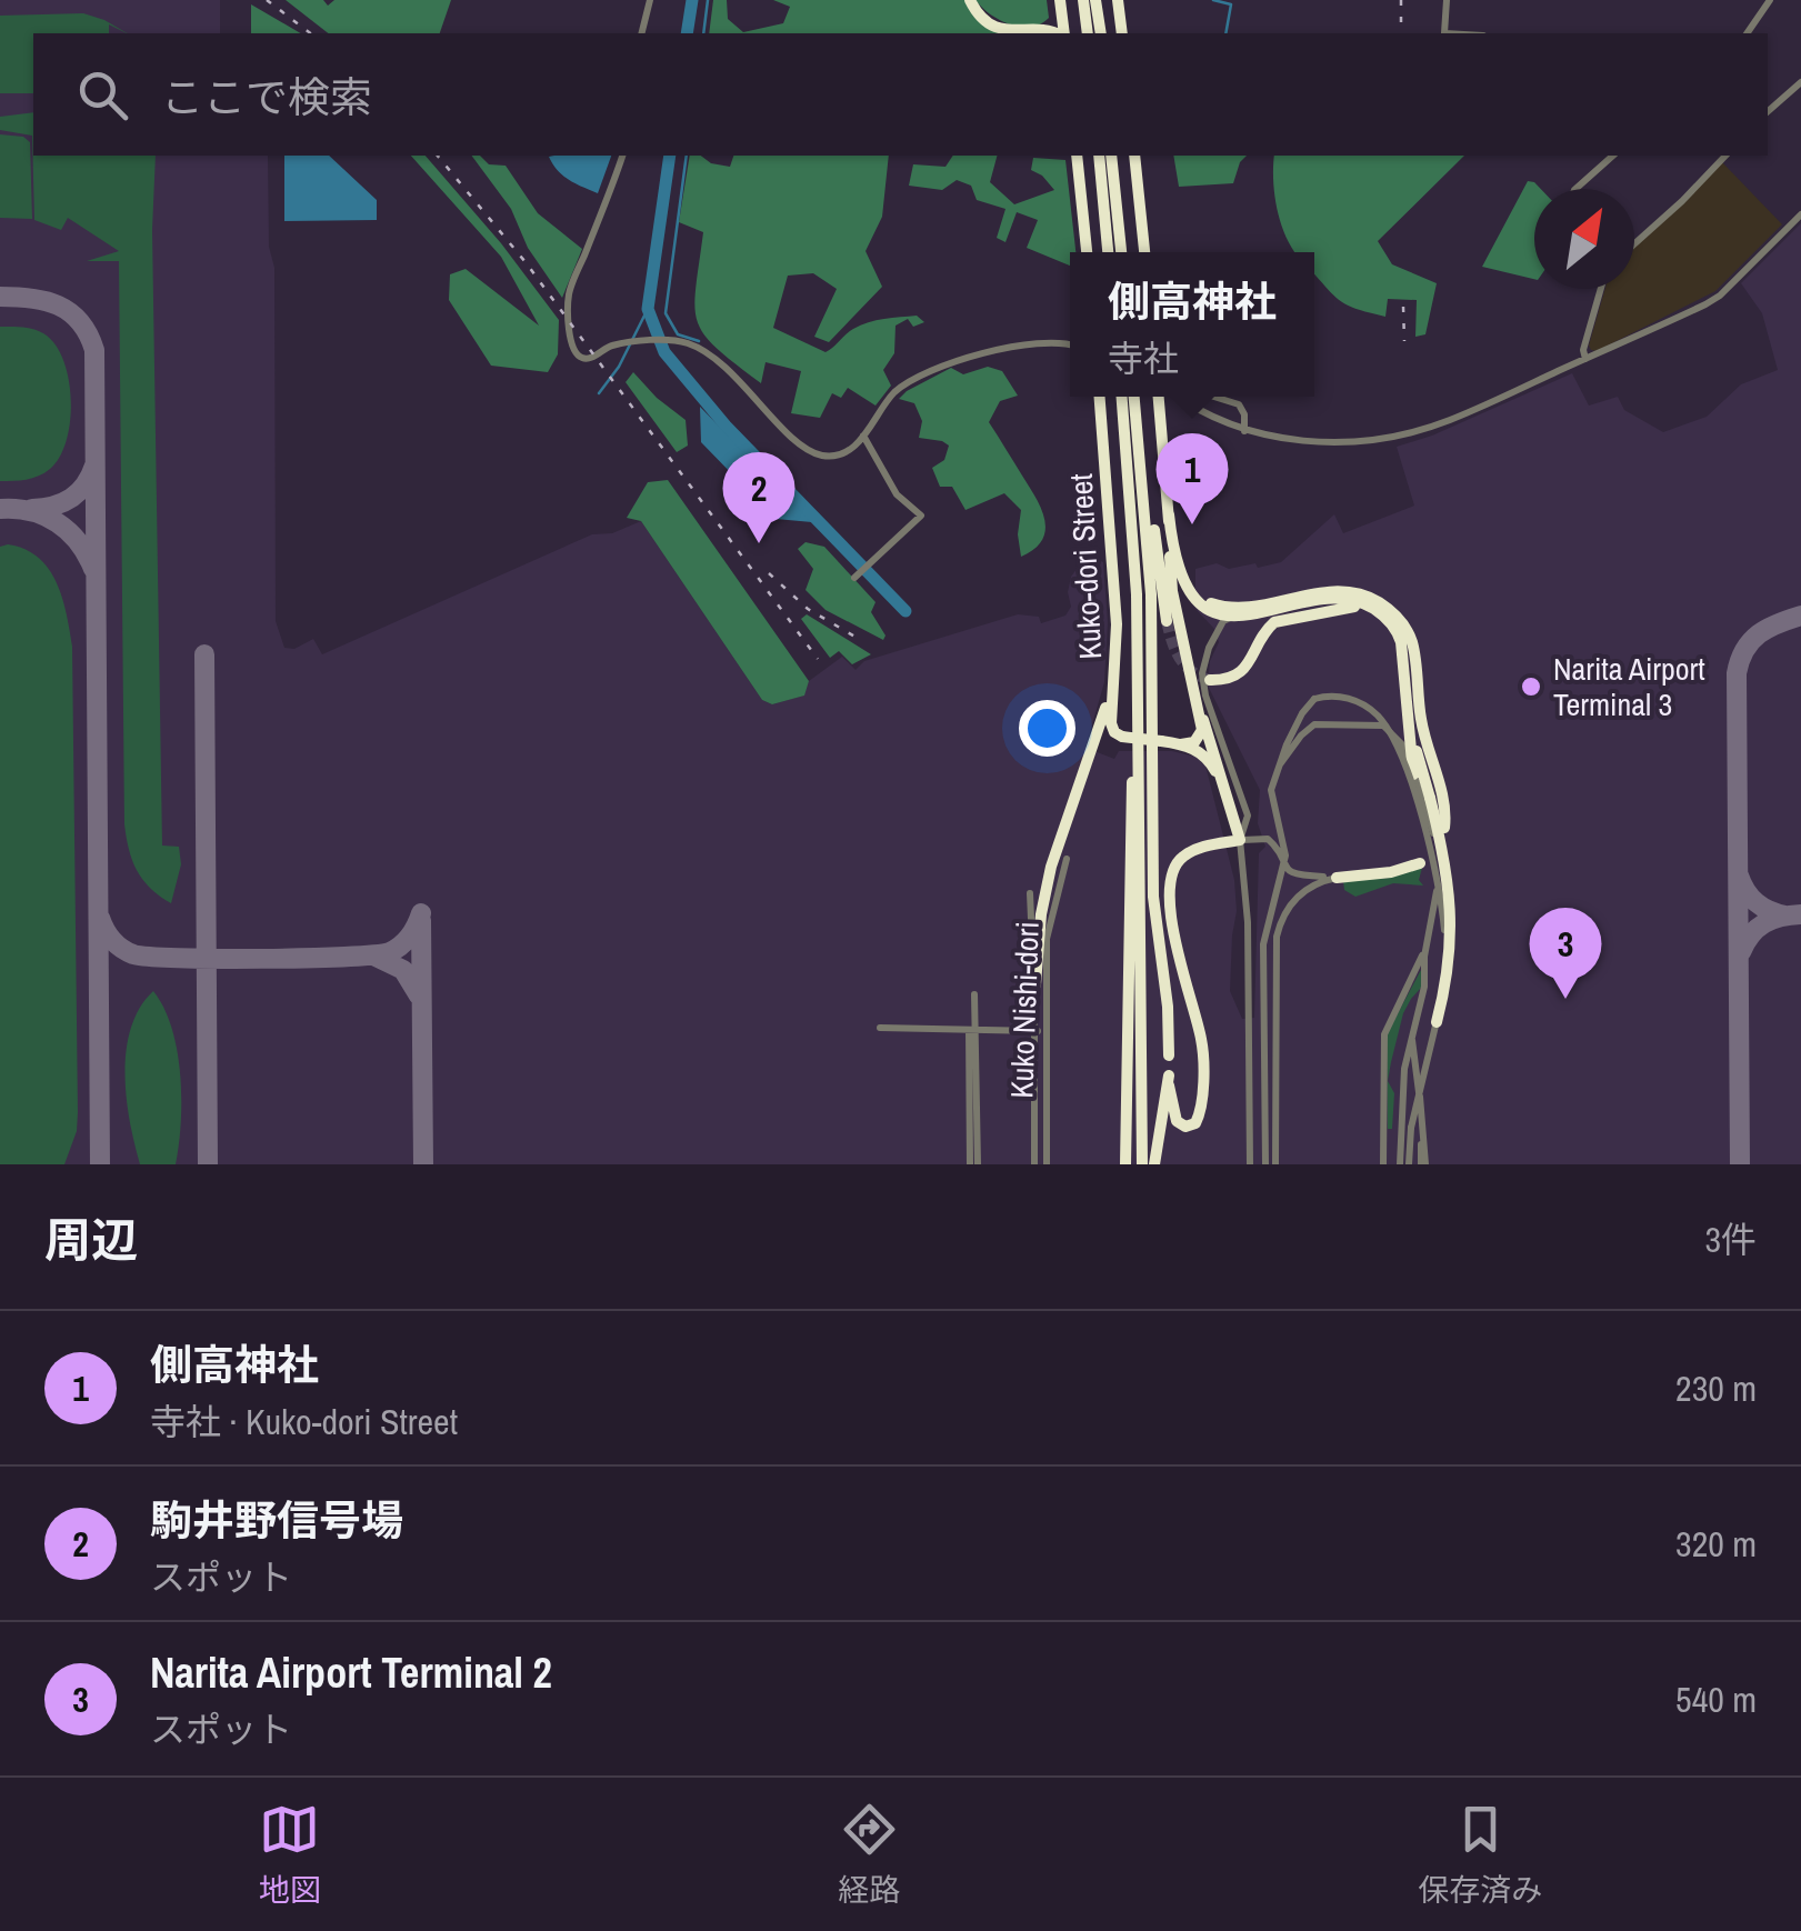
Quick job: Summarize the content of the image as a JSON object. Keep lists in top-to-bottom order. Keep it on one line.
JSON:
{"streets":{"highway":["Kuko-dori Street"],"street":["Kuko Nishi-dori"]},"places":["Narita Airport Terminal 3"],"north":"top right","page":{"search":"ここで検索","popup":["側高神社","寺社"],"pins":["1","2","3"],"heading":["周辺","3件"],"list":[{"mark":"1","name":"側高神社","note":"寺社 · Kuko-dori Street","value":"230 m"},{"mark":"2","name":"駒井野信号場","note":"スポット","value":"320 m"},{"mark":"3","name":"Narita Airport Terminal 2","note":"スポット","value":"540 m"}],"nav":["地図","経路","保存済み"]}}
